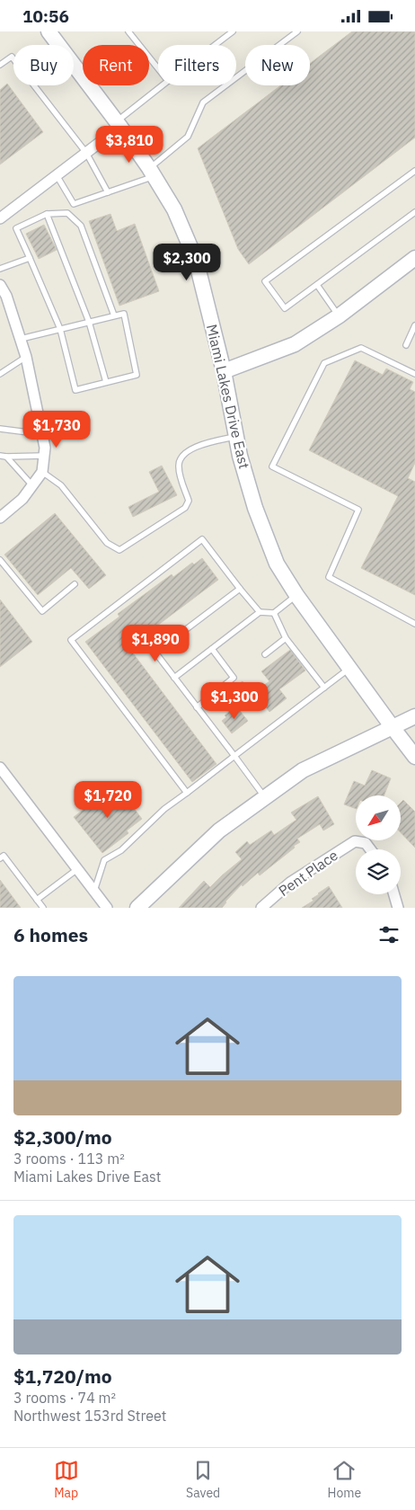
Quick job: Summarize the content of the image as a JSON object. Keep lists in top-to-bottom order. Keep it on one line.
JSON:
{"streets":{"main road":["Miami Lakes Drive East"],"street":["Pent Place"]},"north":"bottom left","page":{"status":"10:56","chip":["Buy","Rent","Filters","New"],"price":["$3,810","$2,300","$1,730","$1,890","$1,300","$1,720"],"heading":"6 homes","list":[{"name":"$2,300/mo","note":"3 rooms · 113 m² · Miami Lakes Drive East"},{"name":"$1,720/mo","note":"3 rooms · 74 m² · Northwest 153rd Street"}],"tabs":["Map","Saved","Home"]}}
